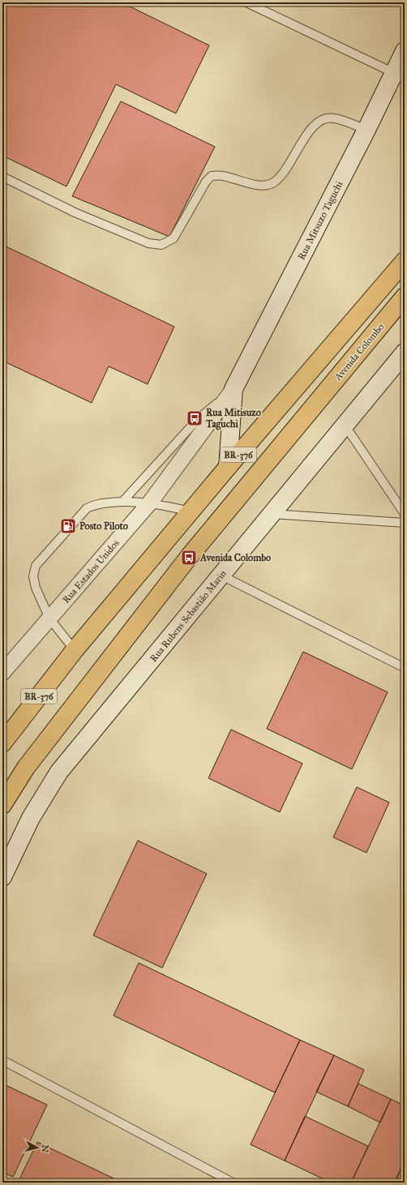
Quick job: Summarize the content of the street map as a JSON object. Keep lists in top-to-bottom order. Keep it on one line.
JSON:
{"streets":{"main road":["Avenida Colombo","BR-376"],"street":["Rua Mitsuzo Taguchi","Rua Estados Unidos","Rua Rubens Sebastião Marin"]},"crossings":[["Rua Mitsuzo Taguchi","Rua Estados Unidos"]],"places":{"bus stop":["Rua Mitisuzo Taguchi","Avenida Colombo"],"fuel station":["Posto Piloto"]},"north":"right"}
